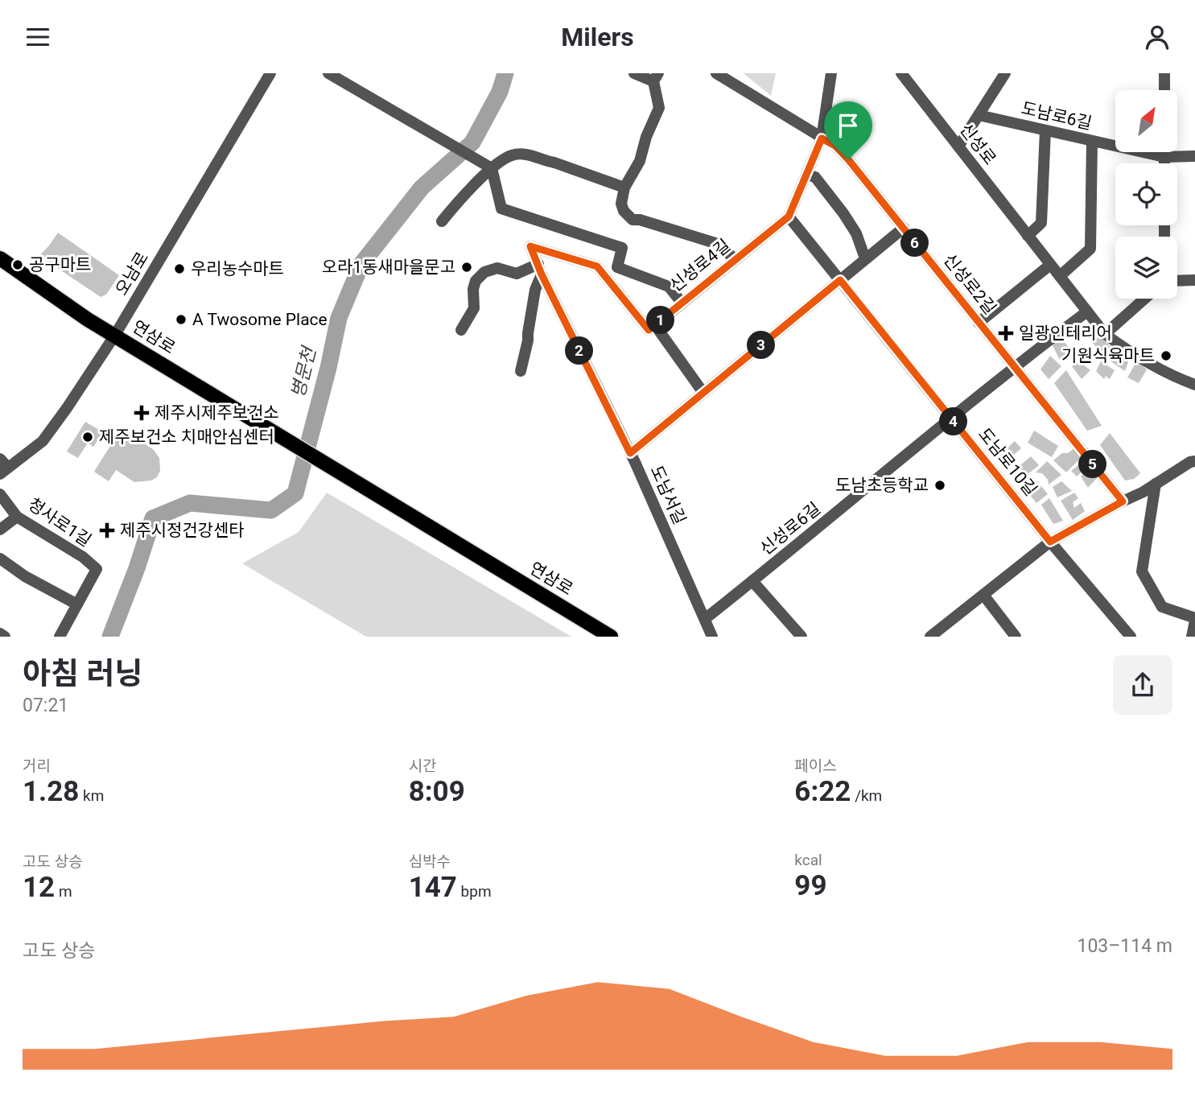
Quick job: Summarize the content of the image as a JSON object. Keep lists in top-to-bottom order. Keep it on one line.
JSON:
{"streets":{"main road":["연삼로"],"street":["도남로6길","신성로","신성로4길","오남로","신성로2길","도남로10길","도남서길","청사로1길","신성로6길"]},"crossings":[["신성로","신성로6길"],["신성로4길","신성로2길"],["신성로4길","도남로10길"],["신성로4길","도남서길"],["오남로","연삼로"],["신성로2길","신성로6길"],["도남로10길","신성로6길"],["도남서길","신성로6길"]],"water":["병문천"],"places":{"other":["공구마트","오라1동새마을문고","우리농수마트","A Twosome Place","기원식육마트","제주보건소 치매안심센터","도남초등학교"],"health":["일광인테리어","제주시제주보건소","제주시정건강센타"]},"north":"top right","page":{"header":"Milers","pins":["6","1","3","2","4","5"],"heading":["아침 러닝","07:21"],"stats":[["거리","1.28 km"],["시간","8:09"],["페이스","6:22 /km"],["고도 상승","12 m"],["심박수","147 bpm"],["kcal","99"]],"chart":["고도 상승","103–114 m"]}}
